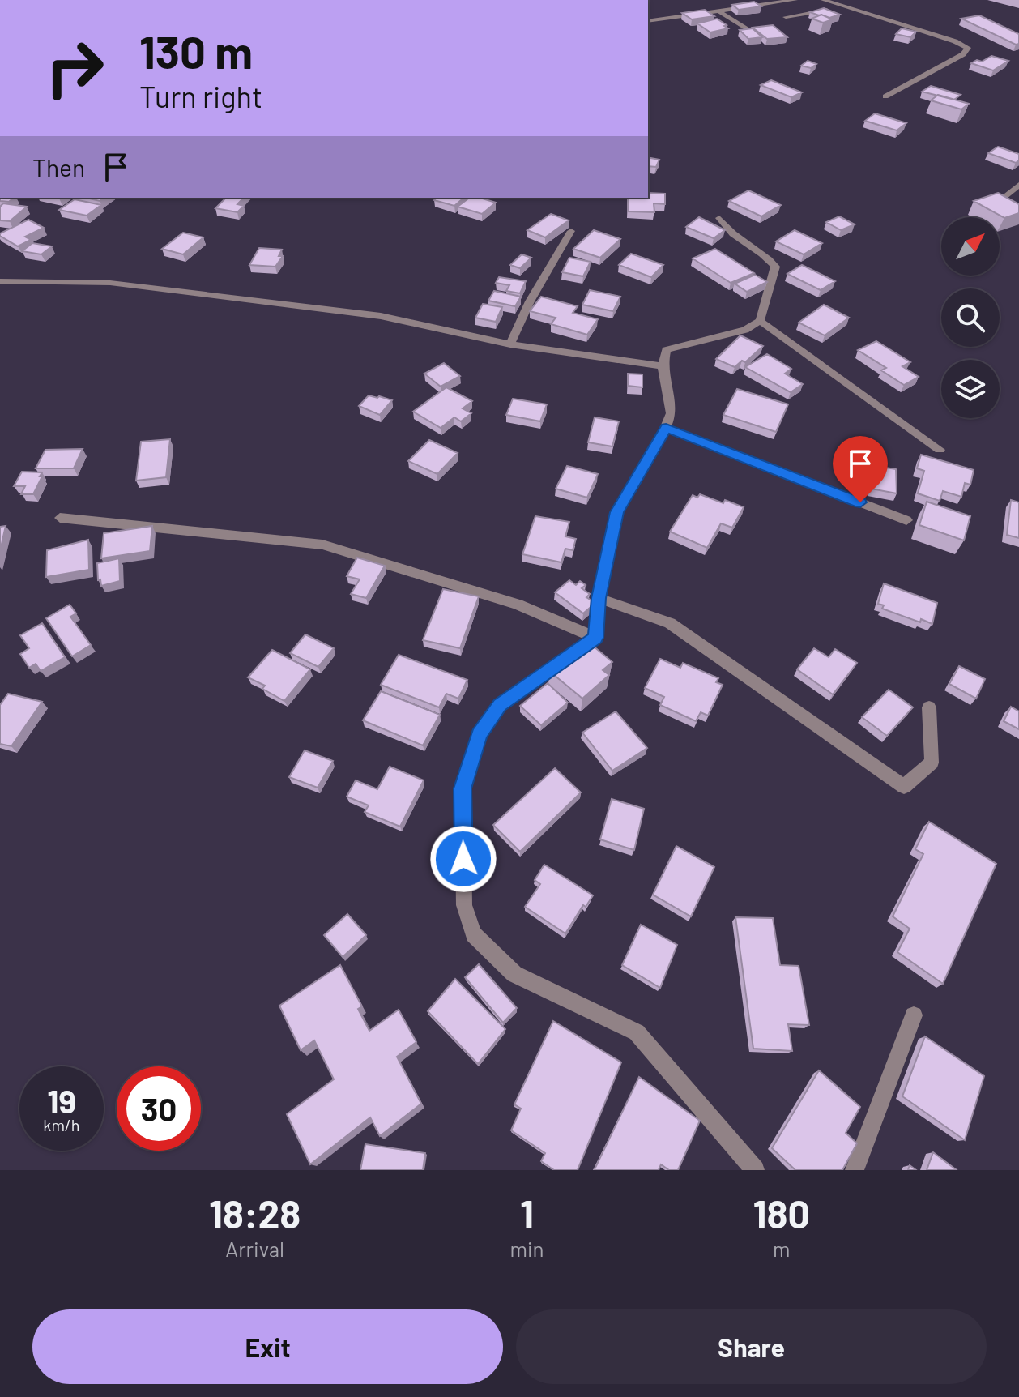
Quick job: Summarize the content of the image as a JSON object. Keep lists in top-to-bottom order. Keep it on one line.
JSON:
{"north":"top right","page":{"turn":["130 m","Turn right"],"then":"Then","speed":"19 km/h","limit":"30","eta":["18:28","Arrival","1","min","180","m"],"buttons":["Exit","Share"]}}
